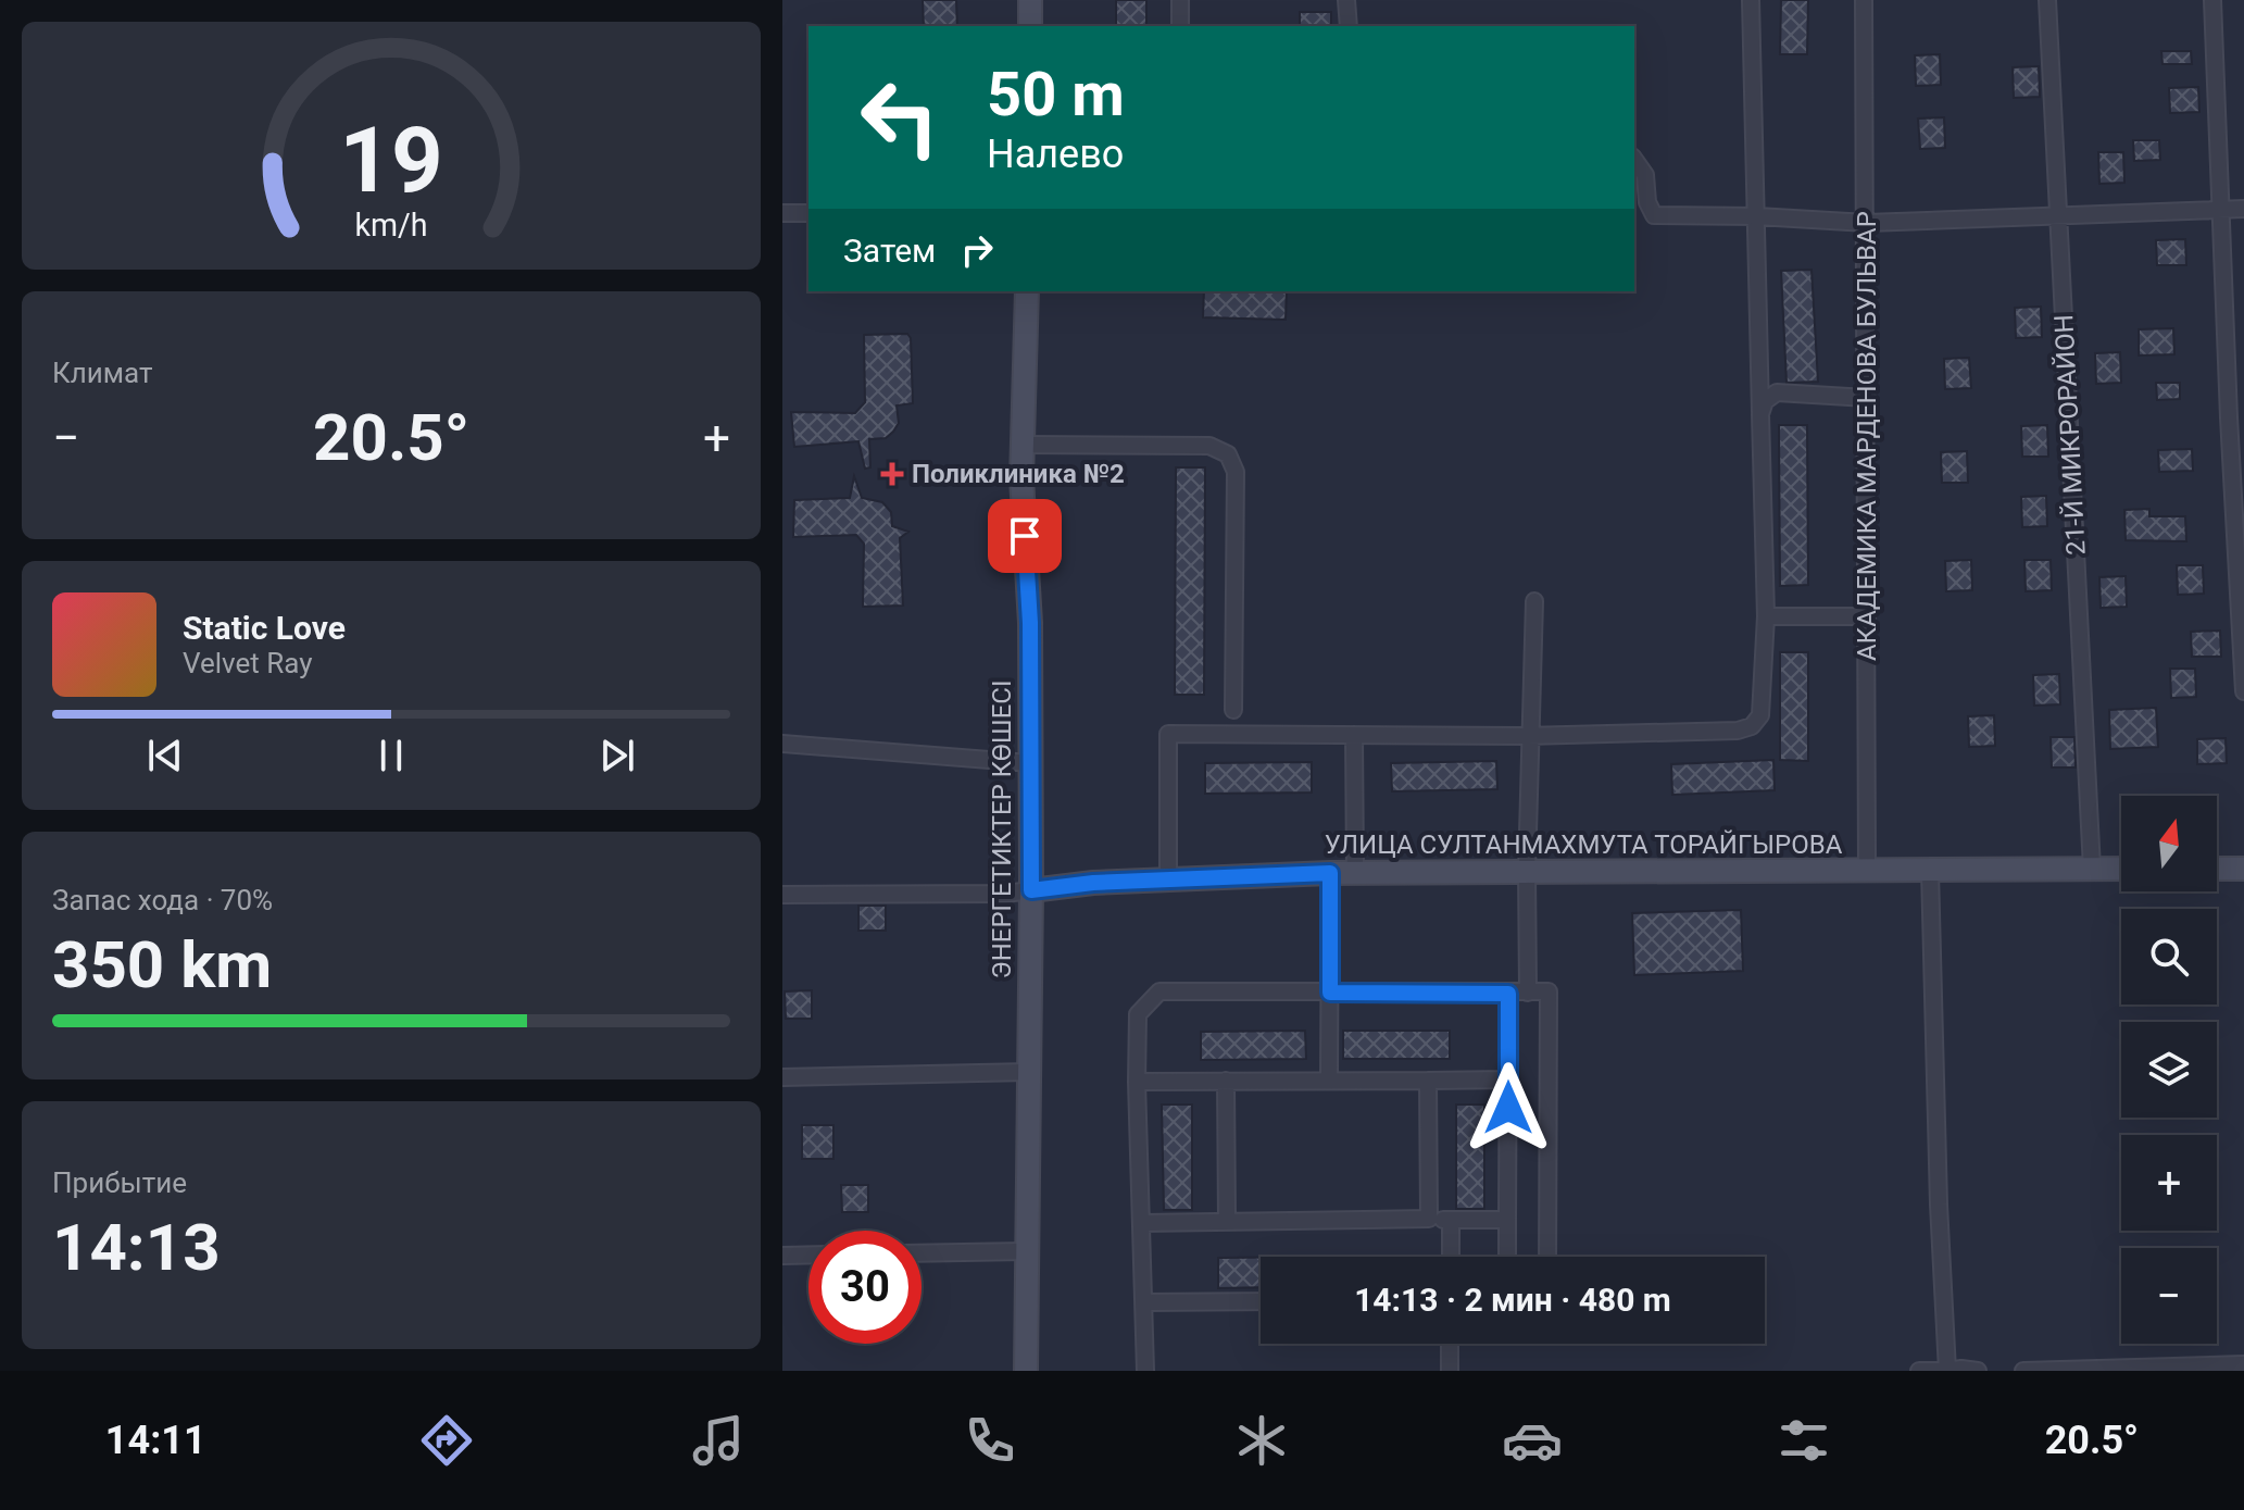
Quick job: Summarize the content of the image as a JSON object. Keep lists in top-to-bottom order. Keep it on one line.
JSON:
{"streets":{"main road":["ЭНЕРГЕТИКТЕР КӨШЕСІ","УЛИЦА СУЛТАНМАХМУТА ТОРАЙГЫРОВА"],"street":["21-Й МИКРОРАЙОН","АКАДЕМИКА МАРДЕНОВА БУЛЬВАР"]},"crossings":[["21-Й МИКРОРАЙОН","УЛИЦА СУЛТАНМАХМУТА ТОРАЙГЫРОВА"],["АКАДЕМИКА МАРДЕНОВА БУЛЬВАР","УЛИЦА СУЛТАНМАХМУТА ТОРАЙГЫРОВА"],["ЭНЕРГЕТИКТЕР КӨШЕСІ","УЛИЦА СУЛТАНМАХМУТА ТОРАЙГЫРОВА"]],"places":{"health":["Поликлиника №2"]},"north":"top","page":{"turn":["50 m","Налево"],"then":"Затем","tile":["Климат",["Запас хода · 70%","350 km"],["Прибытие","14:13"]],"heat":["−","20.5°","+"],"song":["Static Love","Velvet Ray"],"map_buttons":["+","−"],"limit":"30","trip":"14:13 · 2 мин · 480 m","tabs":["14:11","20.5°"],"gauge":["19","km/h"]}}
